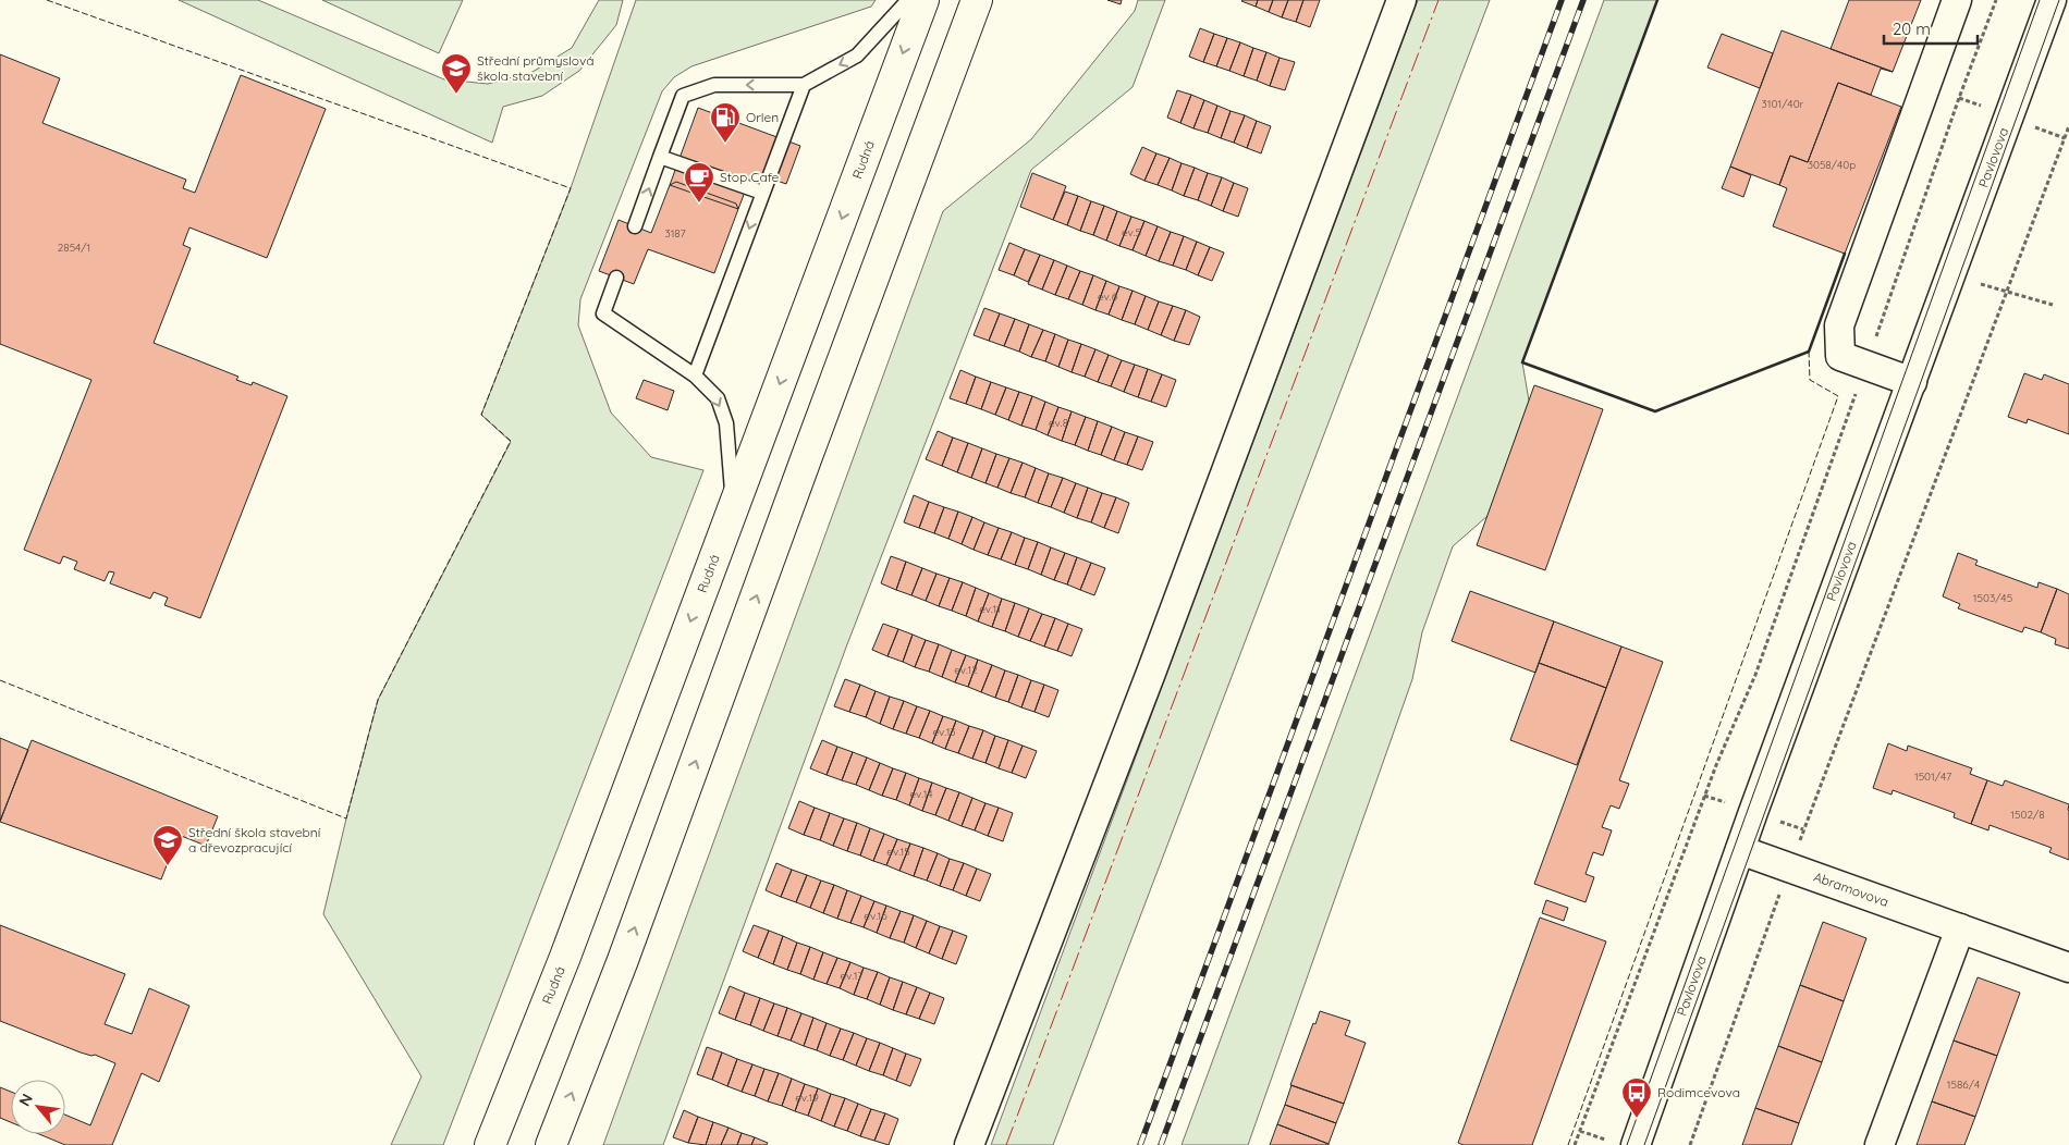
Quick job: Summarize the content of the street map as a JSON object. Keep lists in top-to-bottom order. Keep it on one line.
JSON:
{"streets":{"highway":["Rudná"],"street":["Pavlovova","Abramovova"]},"crossings":[["Pavlovova","Abramovova"]],"places":{"school or university":["Střední průmyslová škola stavební","Střední škola stavební a dřevozpracující"],"fuel station":["Orlen"],"cafe":["Stop Cafe"],"bus stop":["Rodimcevova"]},"house_numbers":["3101/40r","3058/40p","ev.5","3187","2854/1","ev.6","ev.8","1503/45","ev.11","ev.12","ev.13","1501/47","ev.14","1502/8","ev.15","ev.16","ev.17","1586/4","ev.19"],"scale_bar":"20 m","north":"top left"}
